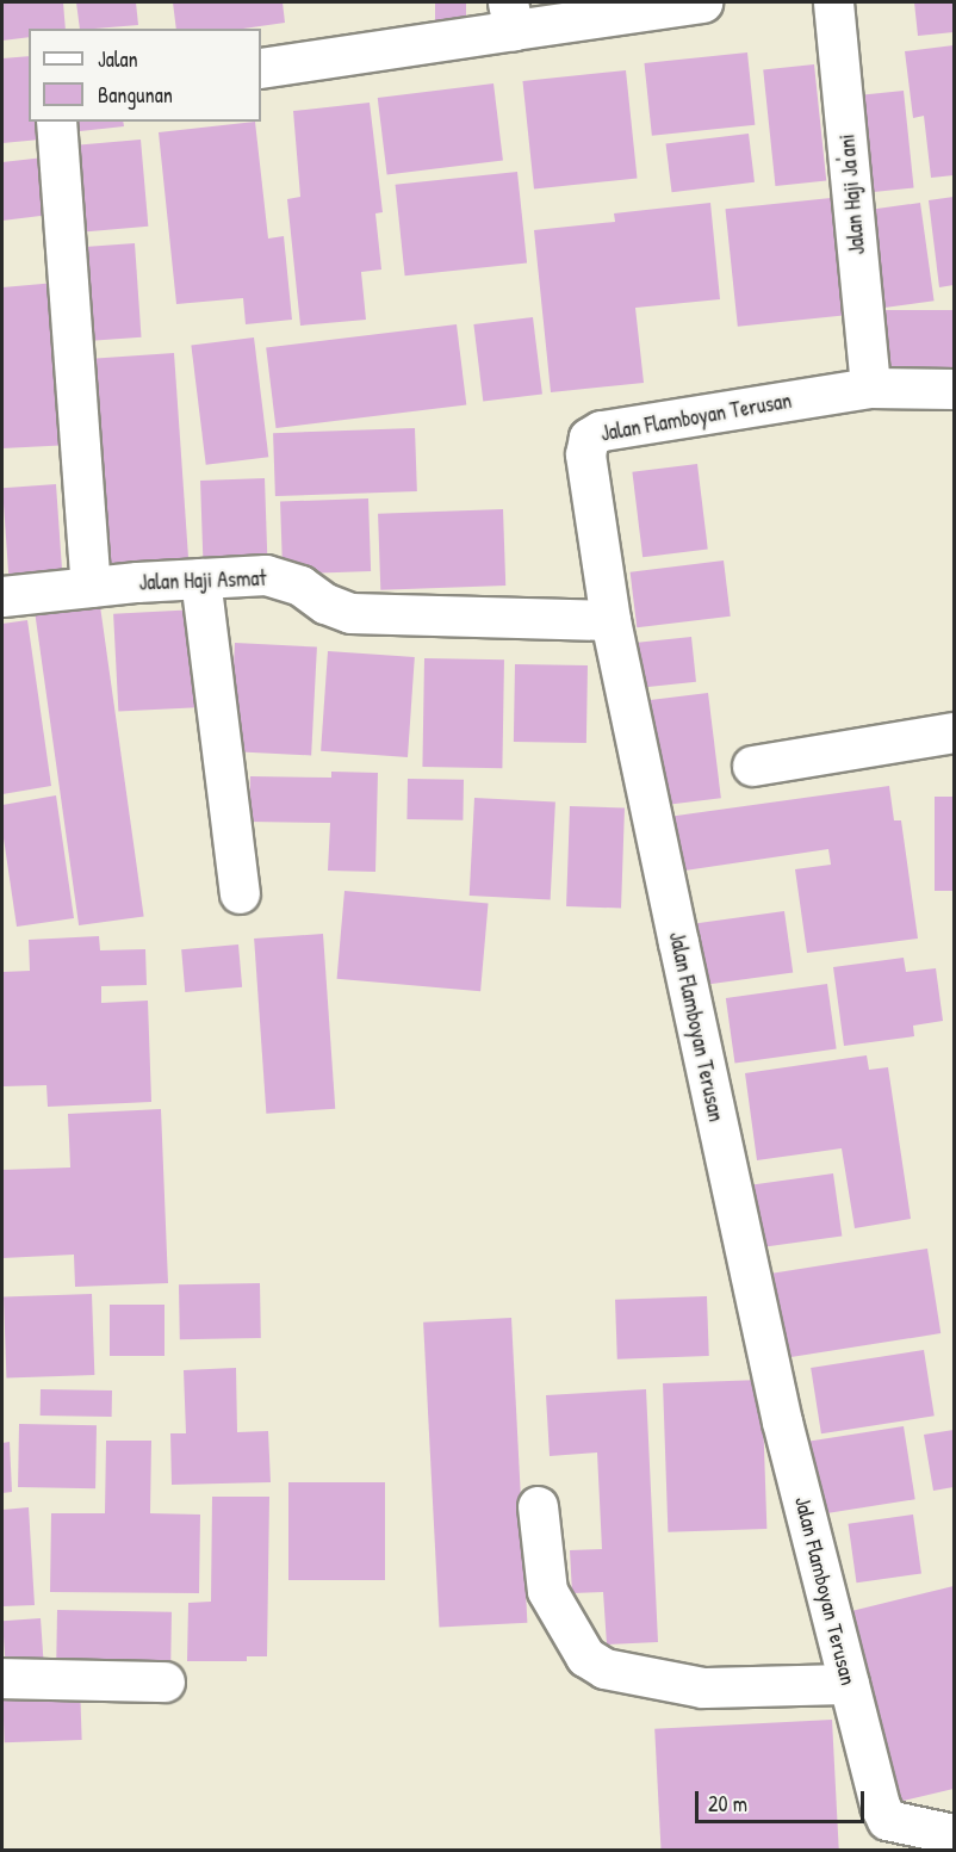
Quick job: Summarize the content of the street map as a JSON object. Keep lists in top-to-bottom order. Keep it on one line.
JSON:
{"streets":{"street":["Jalan Haji Ja'ani","Jalan Flamboyan Terusan","Jalan Haji Asmat"]},"crossings":[["Jalan Haji Ja'ani","Jalan Flamboyan Terusan"],["Jalan Flamboyan Terusan","Jalan Haji Asmat"]],"legend":["Jalan","Bangunan"],"scale_bar":"20 m"}
